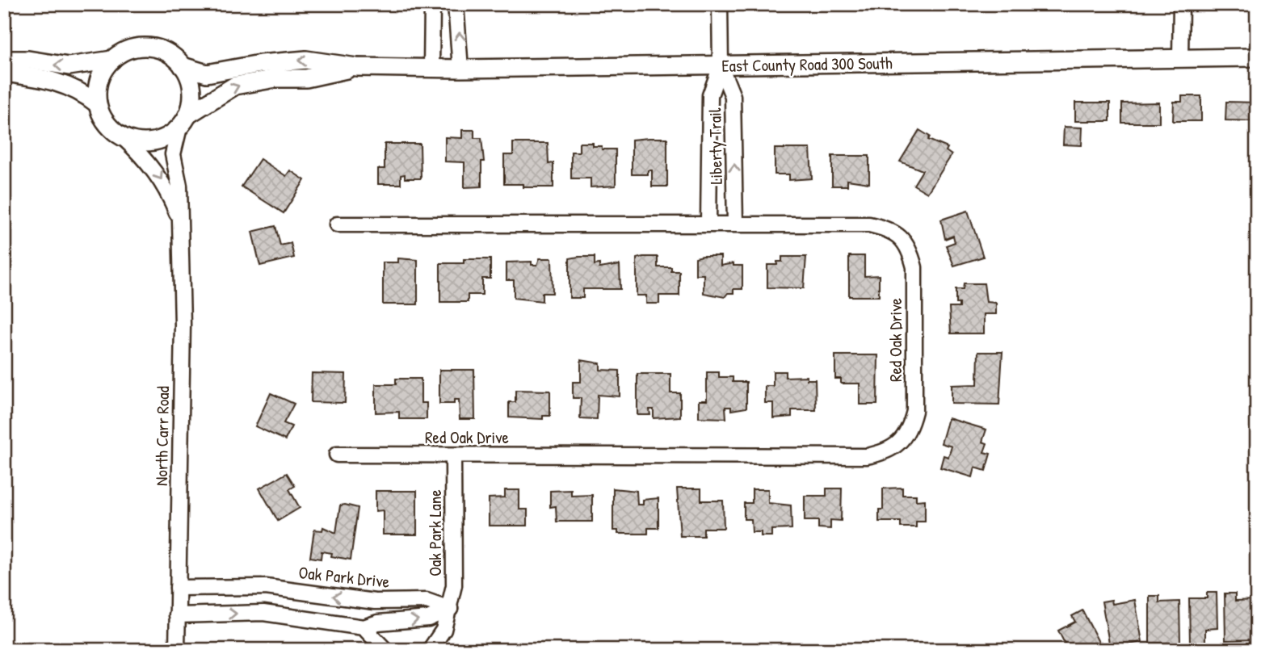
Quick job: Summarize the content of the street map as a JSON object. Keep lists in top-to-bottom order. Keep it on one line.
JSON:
{"streets":{"street":["East County Road 300 South","Liberty Trail","Red Oak Drive","North Carr Road","Oak Park Lane","Oak Park Drive"]},"crossings":[["East County Road 300 South","Liberty Trail"],["East County Road 300 South","North Carr Road"],["Liberty Trail","Red Oak Drive"],["Red Oak Drive","Oak Park Lane"],["North Carr Road","Oak Park Drive"],["Oak Park Lane","Oak Park Drive"]]}
